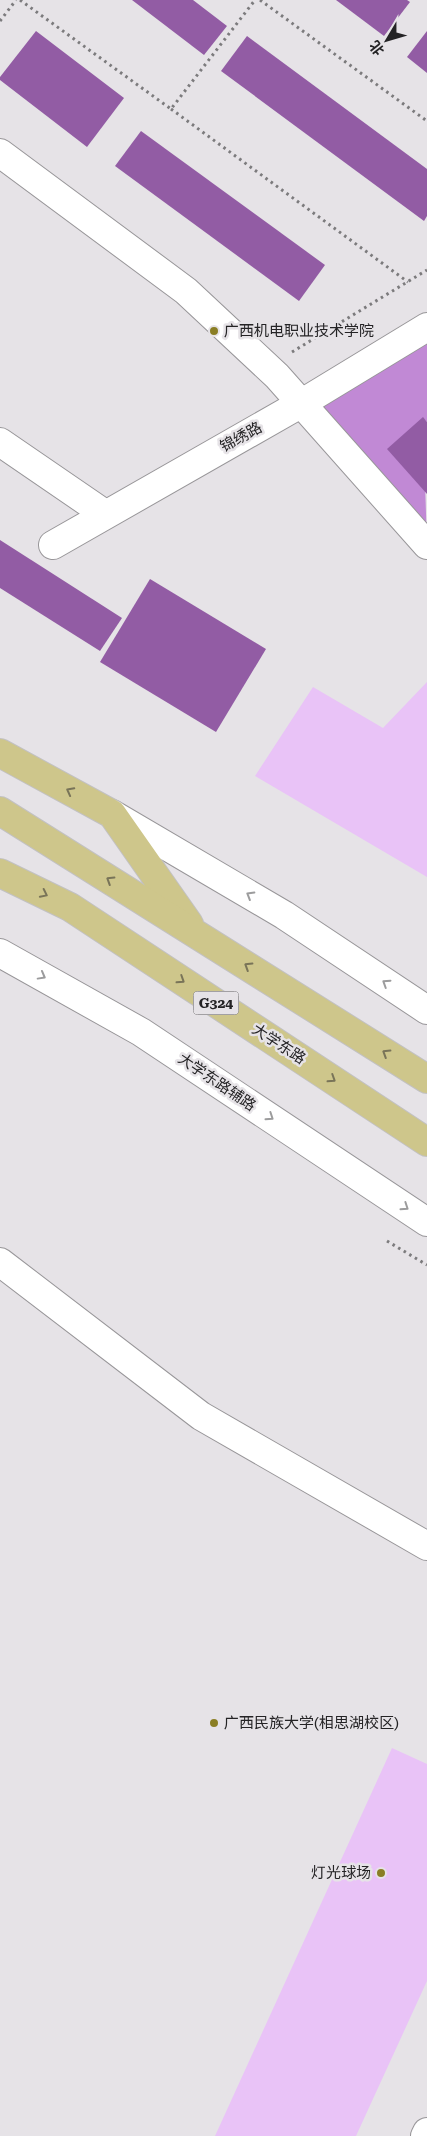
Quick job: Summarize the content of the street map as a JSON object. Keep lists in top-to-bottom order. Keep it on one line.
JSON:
{"streets":{"main road":["G324","大学东路"],"street":["锦绣路","大学东路辅路"]},"places":["广西机电职业技术学院","广西民族大学(相思湖校区)","灯光球场"],"north":"bottom left"}
